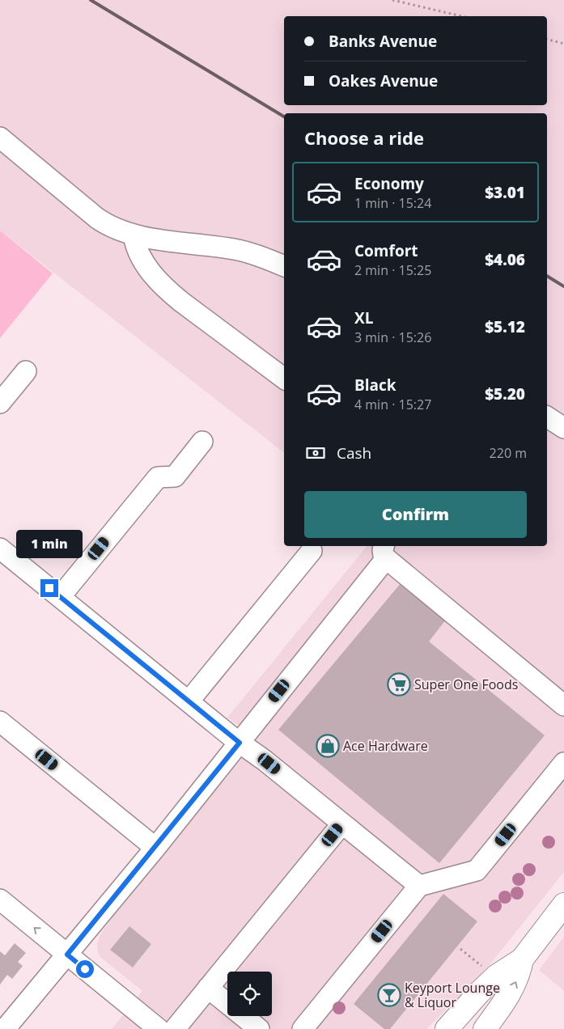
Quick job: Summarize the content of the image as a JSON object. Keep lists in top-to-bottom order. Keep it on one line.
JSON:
{"places":{"supermarket":["Super One Foods"],"shop":["Ace Hardware"],"bar":["Keyport Lounge & Liquor"]},"page":{"banner":["Banks Avenue","Oakes Avenue"],"heading":"Choose a ride","list":[{"name":"Economy","note":"1 min · 15:24","value":"$3.01"},{"name":"Comfort","note":"2 min · 15:25","value":"$4.06"},{"name":"XL","note":"3 min · 15:26","value":"$5.12"},{"name":"Black","note":"4 min · 15:27","value":"$5.20"}],"pay":["Cash","220 m"],"buttons":"Confirm","bubble":"1 min"}}
